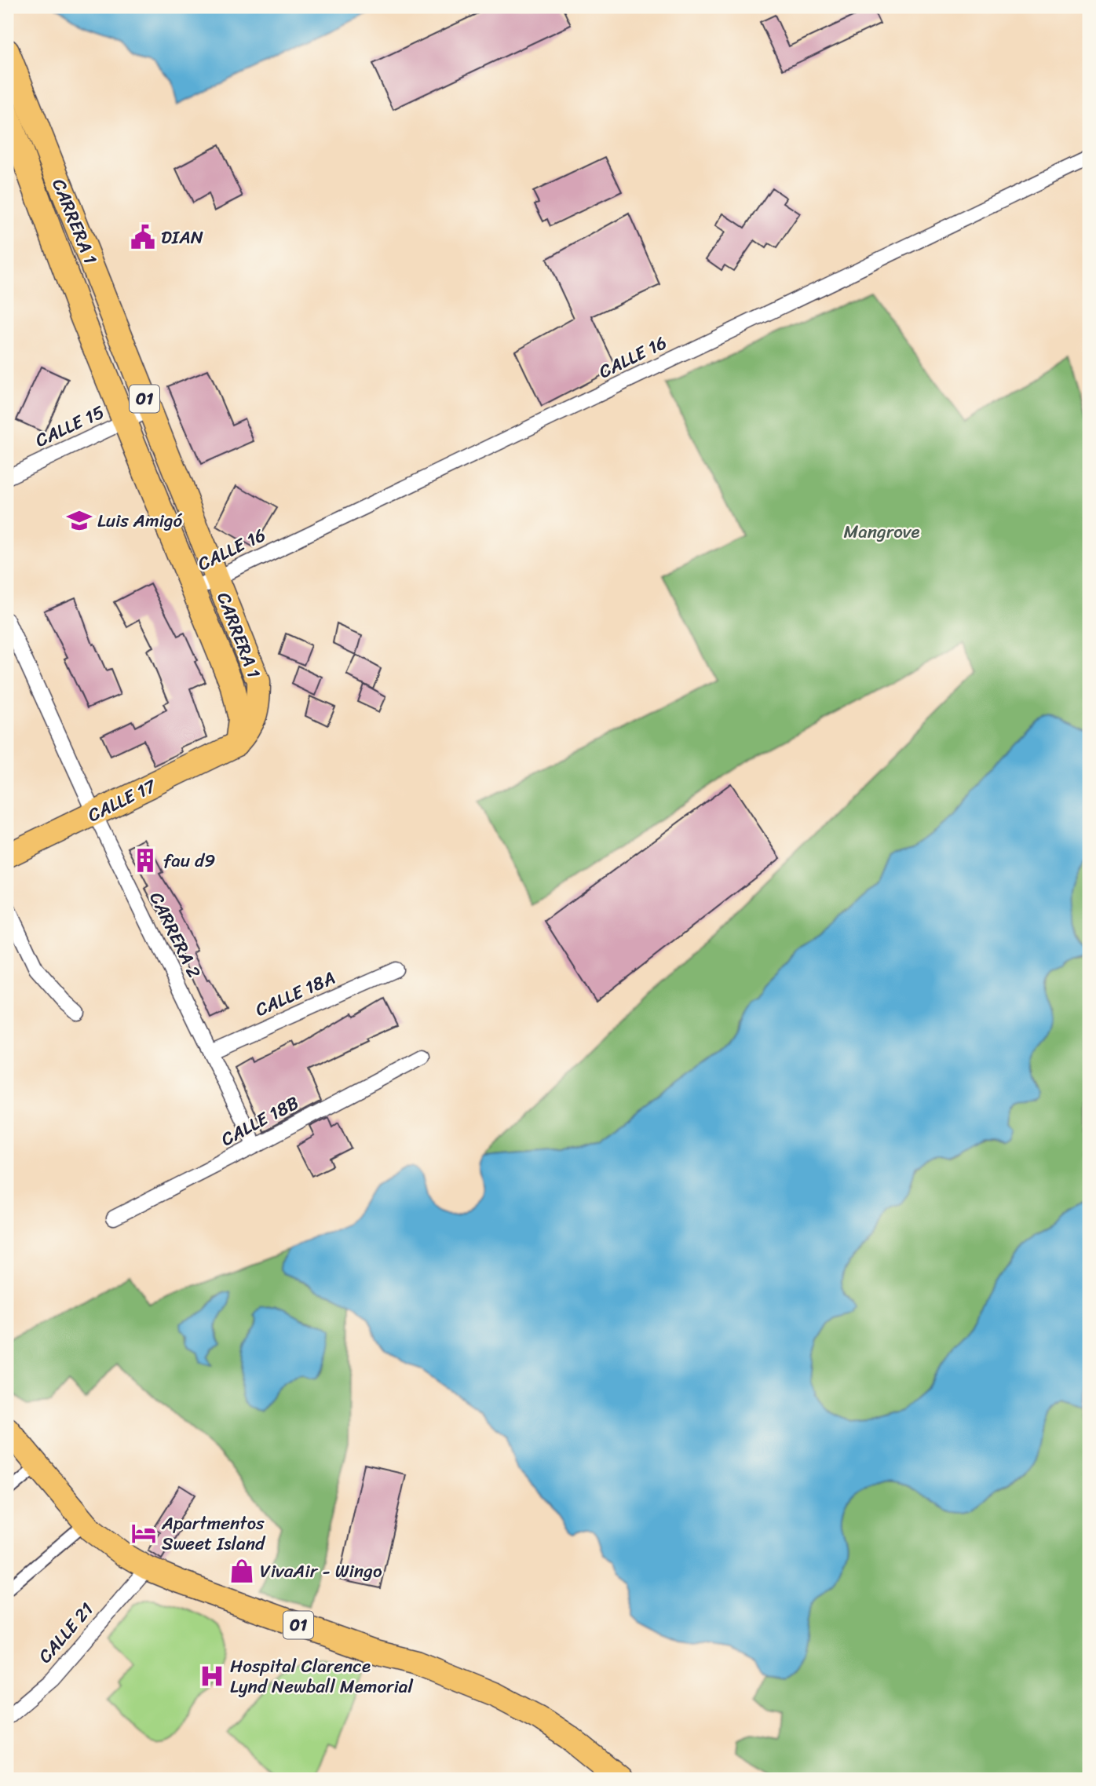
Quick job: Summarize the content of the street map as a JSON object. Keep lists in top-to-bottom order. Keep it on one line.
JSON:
{"streets":{"highway":["CARRERA 1","01","CALLE 17"],"street":["CALLE 16","CALLE 15","CARRERA 2","CALLE 18A","CALLE 18B","CALLE 21"]},"crossings":[["CARRERA 1","CALLE 16"],["CARRERA 1","CALLE 15"],["CARRERA 1","CALLE 17"],["01","CALLE 21"],["CALLE 17","CARRERA 2"],["CARRERA 2","CALLE 18A"],["CARRERA 2","CALLE 18B"]],"parks":["Mangrove"],"places":{"public building":["DIAN"],"school or university":["Luis Amigó"],"building":["fau d9"],"hotel":["Apartmentos Sweet Island"],"shop":["VivaAir - Wingo"],"hospital":["Hospital Clarence Lynd Newball Memorial"]}}
